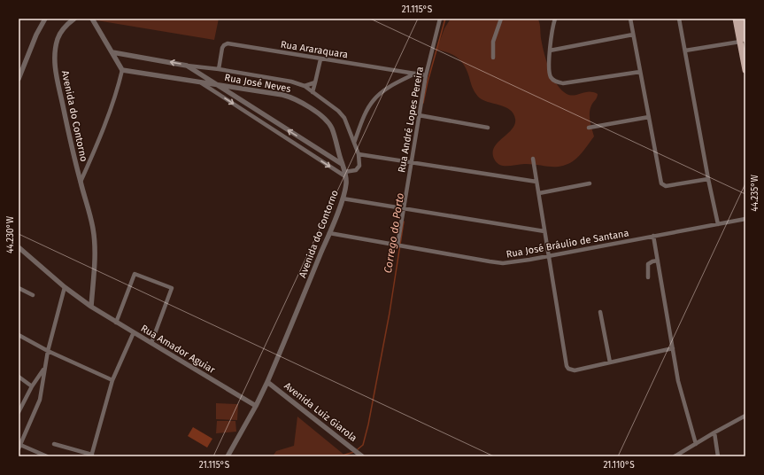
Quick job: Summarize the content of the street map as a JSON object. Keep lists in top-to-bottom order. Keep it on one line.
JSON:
{"streets":{"street":["Rua Araraquara","Rua José Neves","Avenida do Contorno","Rua André Lopes Pereira","Rua José Bráulio de Santana","Rua Amador Aguiar","Avenida Luiz Giarola"]},"crossings":[["Rua Araraquara","Rua André Lopes Pereira"],["Rua José Neves","Avenida do Contorno"],["Avenida do Contorno","Rua José Bráulio de Santana"],["Avenida do Contorno","Rua Amador Aguiar"],["Avenida do Contorno","Avenida Luiz Giarola"],["Rua André Lopes Pereira","Rua José Bráulio de Santana"]],"water":["Corrego do Porto"],"coordinates":["21.115°S","44.235°W","44.230°W","21.110°S"]}
